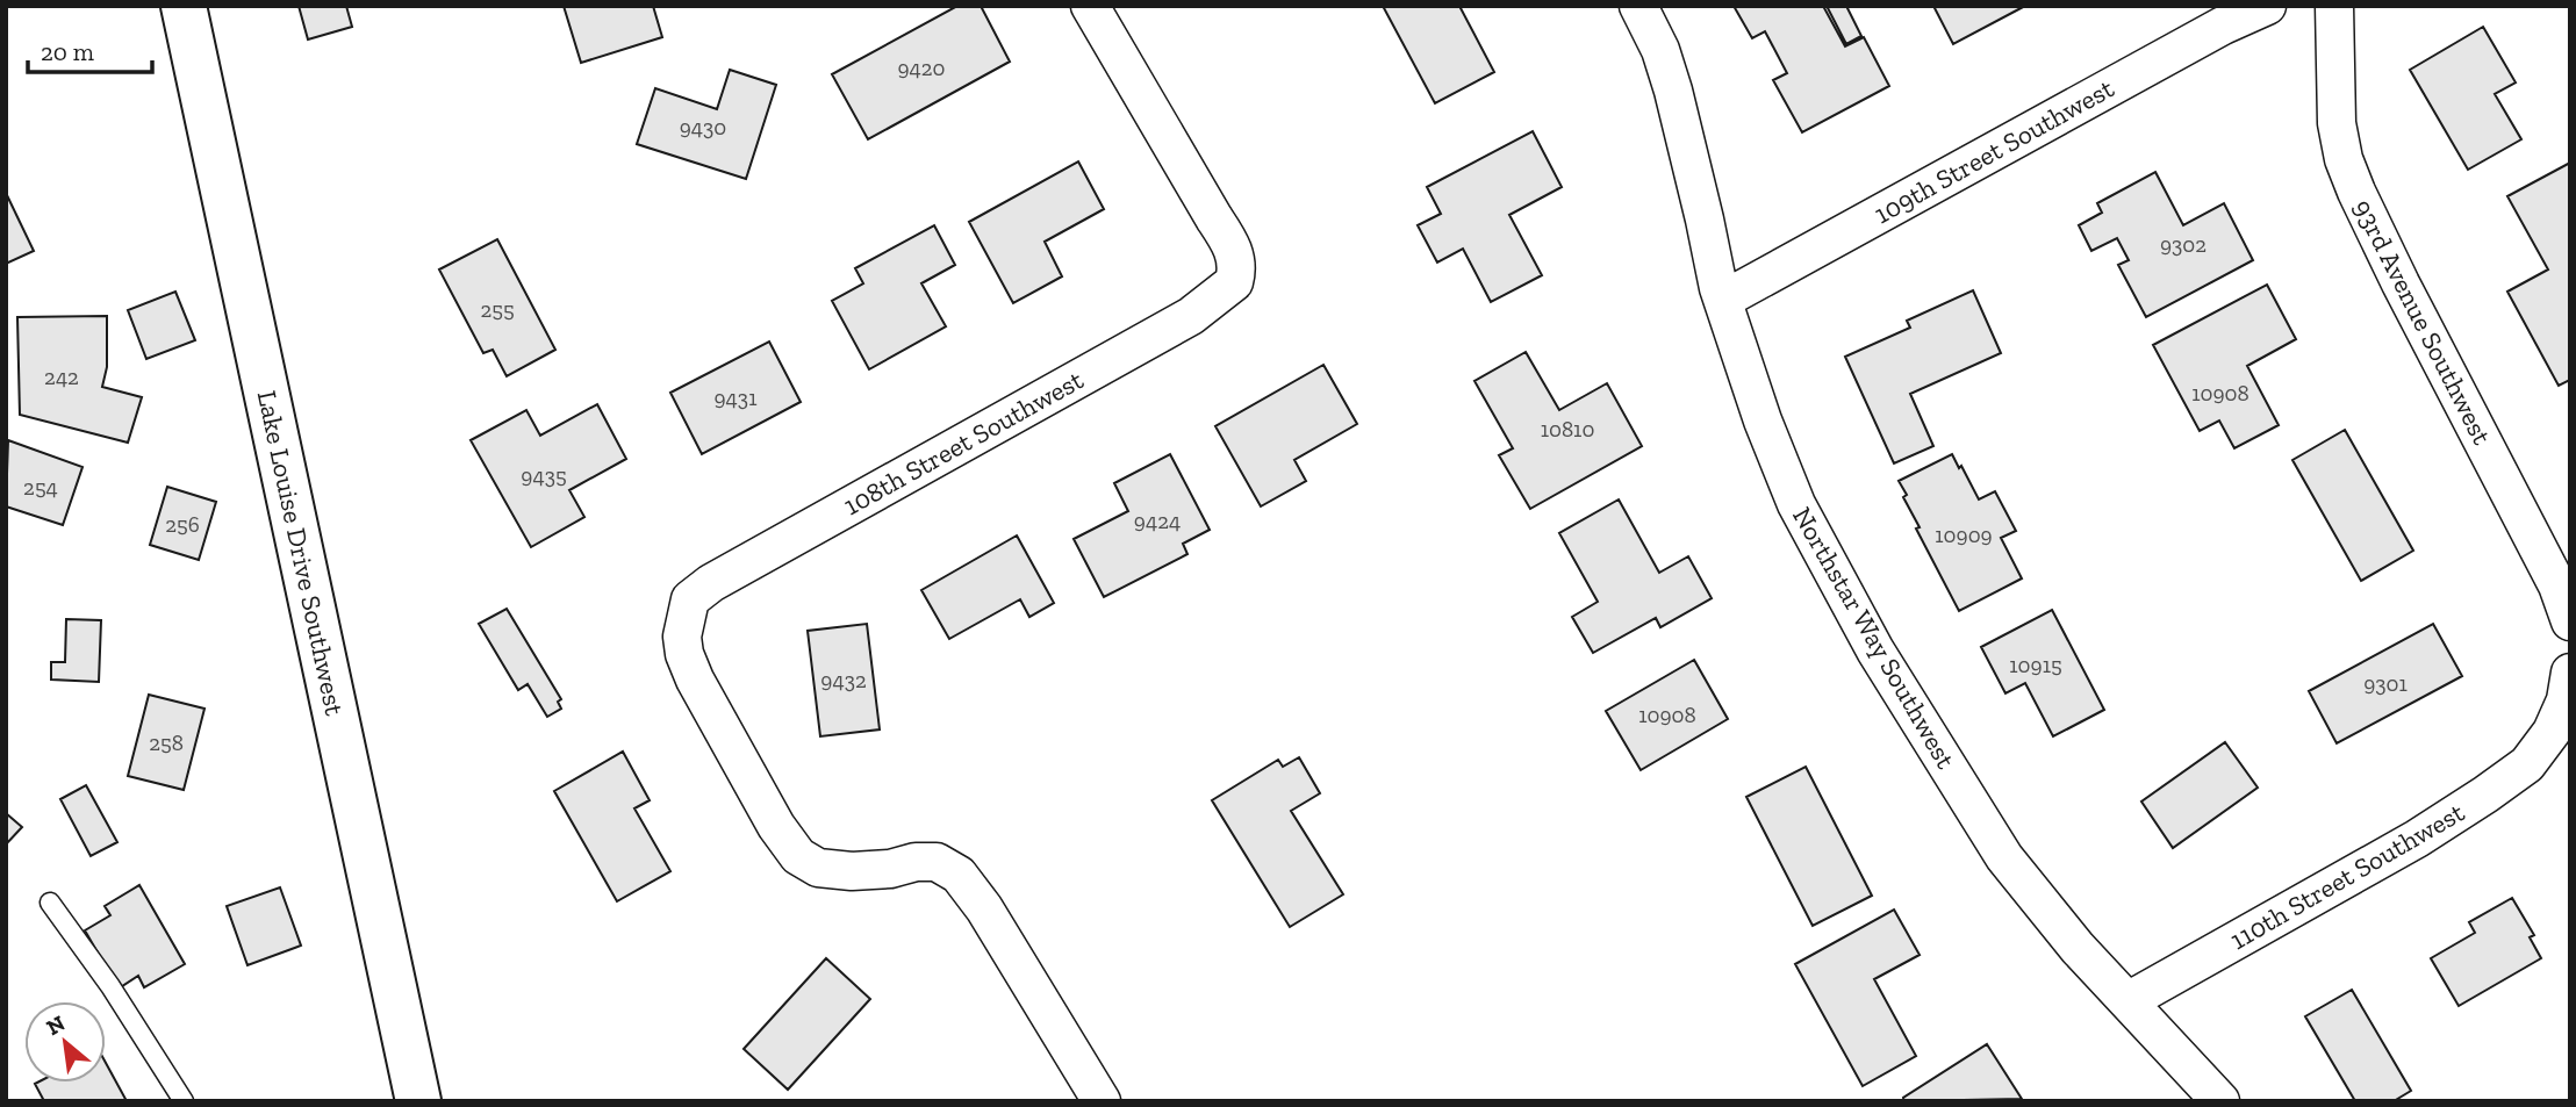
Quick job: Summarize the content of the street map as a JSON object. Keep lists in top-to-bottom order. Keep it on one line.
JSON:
{"streets":{"street":["109th Street Southwest","93rd Avenue Southwest","108th Street Southwest","Lake Louise Drive Southwest","Northstar Way Southwest","110th Street Southwest"]},"crossings":[["109th Street Southwest","Northstar Way Southwest"],["Northstar Way Southwest","110th Street Southwest"]],"house_numbers":["9420","9430","9302","255","242","10908","9431","10810","9435","254","9424","256","10909","10915","9432","9301","10908","258"],"scale_bar":"20 m","north":"top left"}
